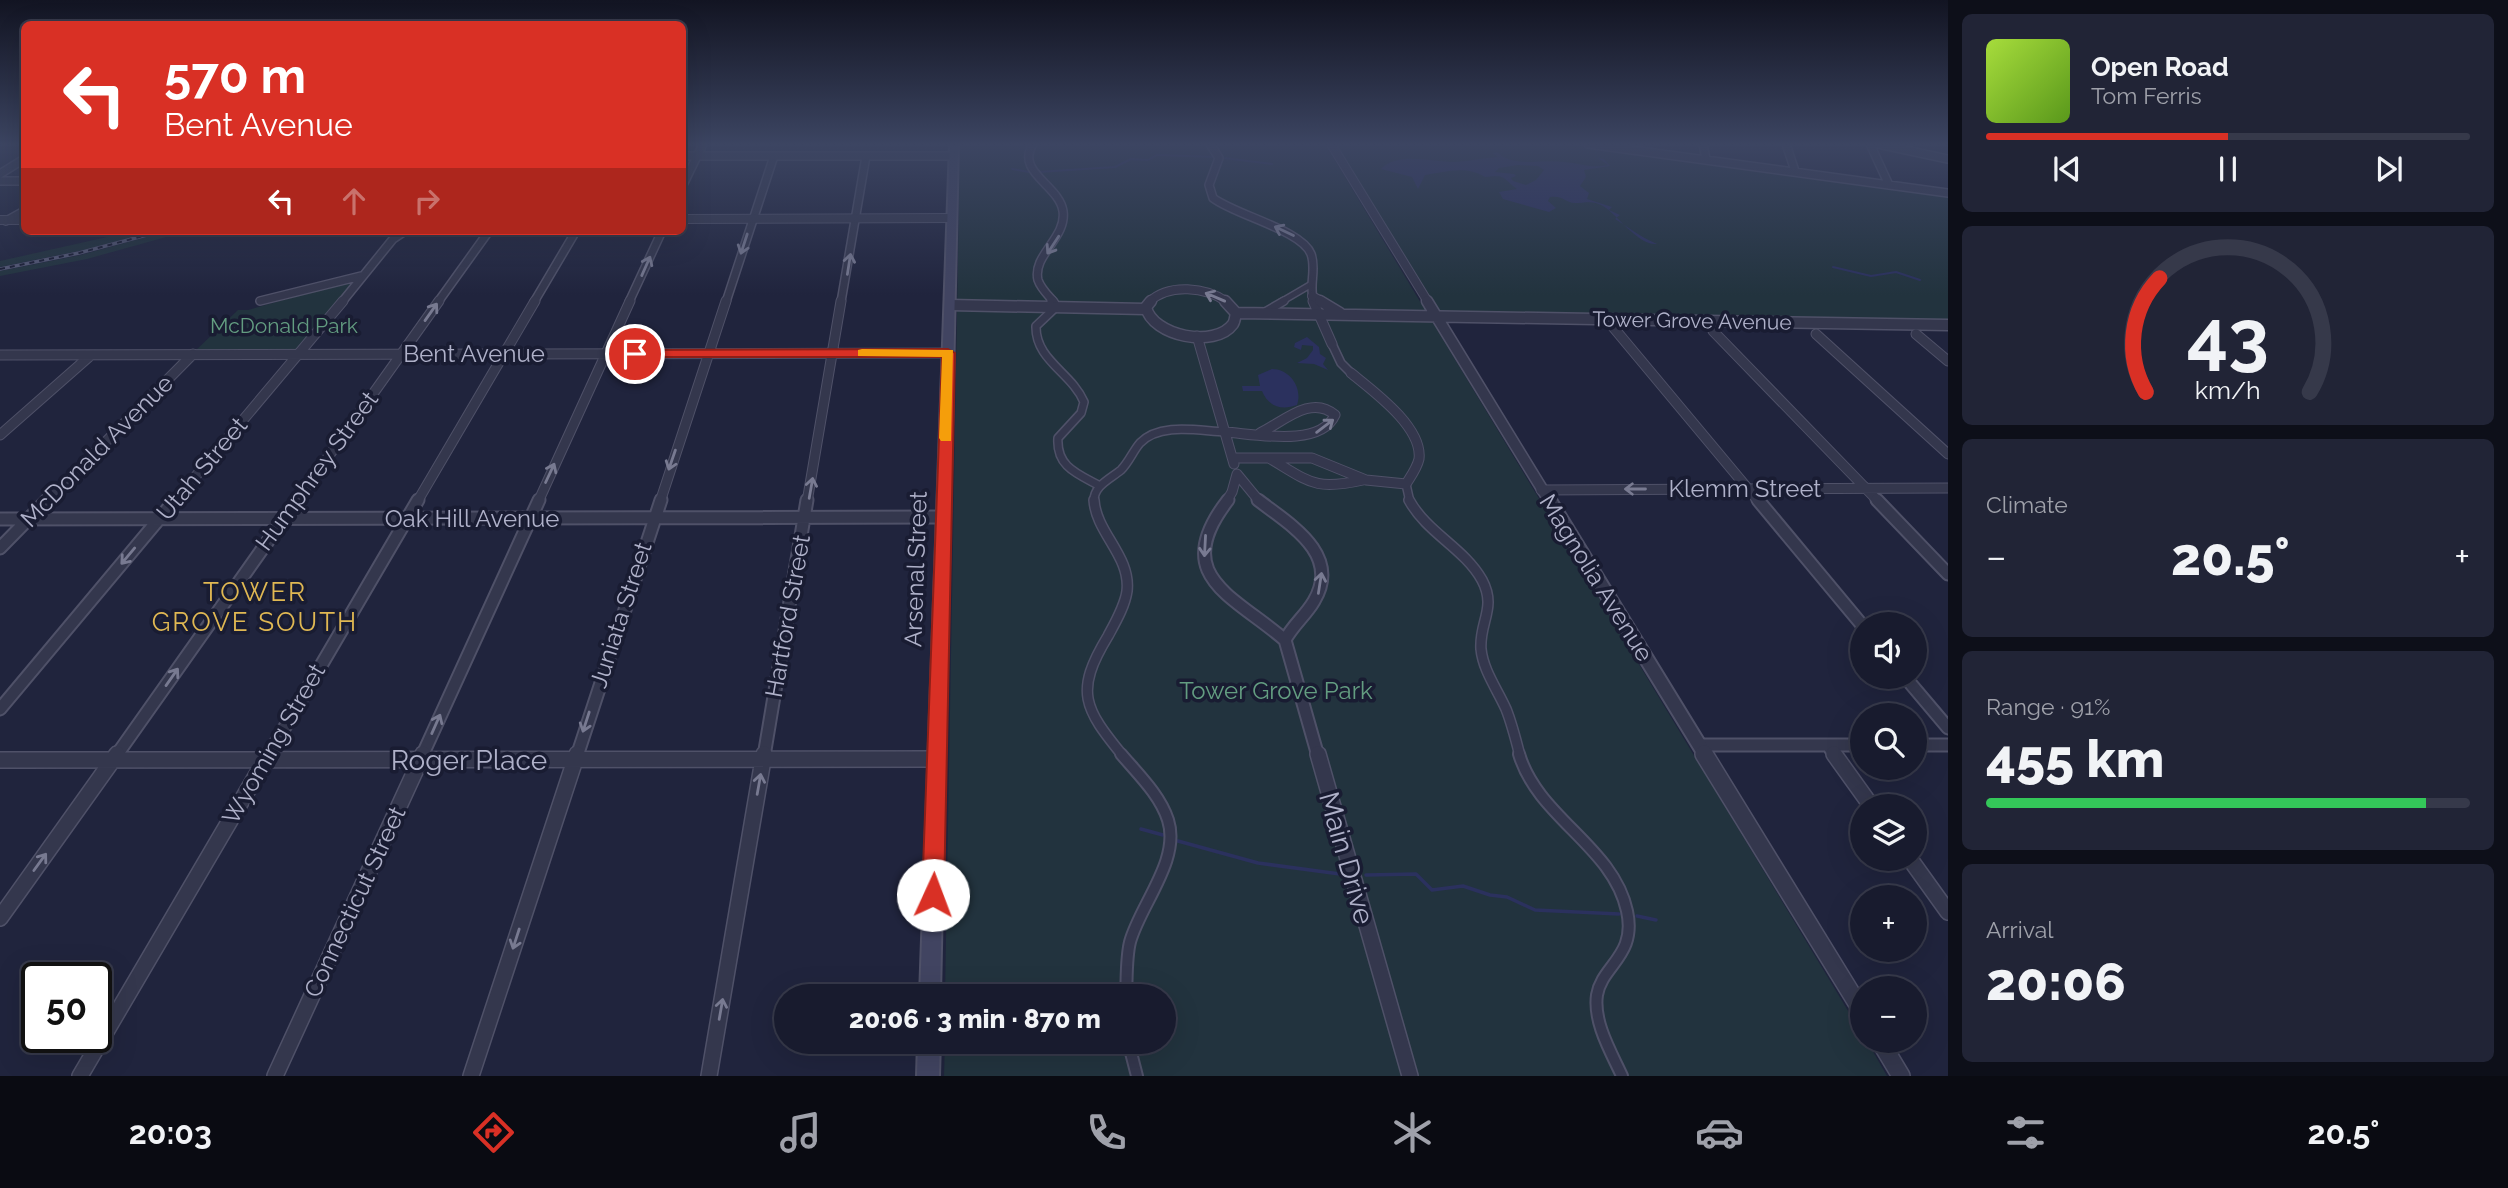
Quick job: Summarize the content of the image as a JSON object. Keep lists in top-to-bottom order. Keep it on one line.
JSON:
{"streets":{"main road":["Arsenal Street"],"street":["Tower Grove Avenue","Bent Avenue","McDonald Avenue","Utah Street","Humphrey Street","Klemm Street","Oak Hill Avenue","Magnolia Avenue","Juniata Street","Hartford Street","Wyoming Street","Roger Place","Main Drive","Connecticut Street"]},"crossings":[["Tower Grove Avenue","Magnolia Avenue"],["Bent Avenue","McDonald Avenue"],["Bent Avenue","Utah Street"],["Bent Avenue","Humphrey Street"],["Bent Avenue","Arsenal Street"],["Bent Avenue","Juniata Street"],["Bent Avenue","Hartford Street"],["Bent Avenue","Wyoming Street"],["Bent Avenue","Connecticut Street"],["McDonald Avenue","Oak Hill Avenue"],["Utah Street","Oak Hill Avenue"],["Humphrey Street","Oak Hill Avenue"],["Humphrey Street","Roger Place"],["Klemm Street","Magnolia Avenue"],["Oak Hill Avenue","Arsenal Street"],["Oak Hill Avenue","Juniata Street"],["Oak Hill Avenue","Hartford Street"],["Oak Hill Avenue","Wyoming Street"],["Oak Hill Avenue","Connecticut Street"],["Arsenal Street","Roger Place"],["Juniata Street","Roger Place"],["Hartford Street","Roger Place"],["Wyoming Street","Roger Place"],["Roger Place","Connecticut Street"]],"one_way":["Utah Street","Humphrey Street","Klemm Street","Juniata Street","Hartford Street","Connecticut Street"],"districts":["TOWER GROVE SOUTH"],"parks":["McDonald Park","Tower Grove Park"],"page":{"turn":["570 m","Bent Avenue"],"song":["Open Road","Tom Ferris"],"tile":["Climate",["Range · 91%","455 km"],["Arrival","20:06"]],"heat":["−","20.5°","+"],"map_buttons":["+","−"],"limit":"50","trip":"20:06 · 3 min · 870 m","tabs":["20:03","20.5°"],"gauge":["43","km/h"]}}
